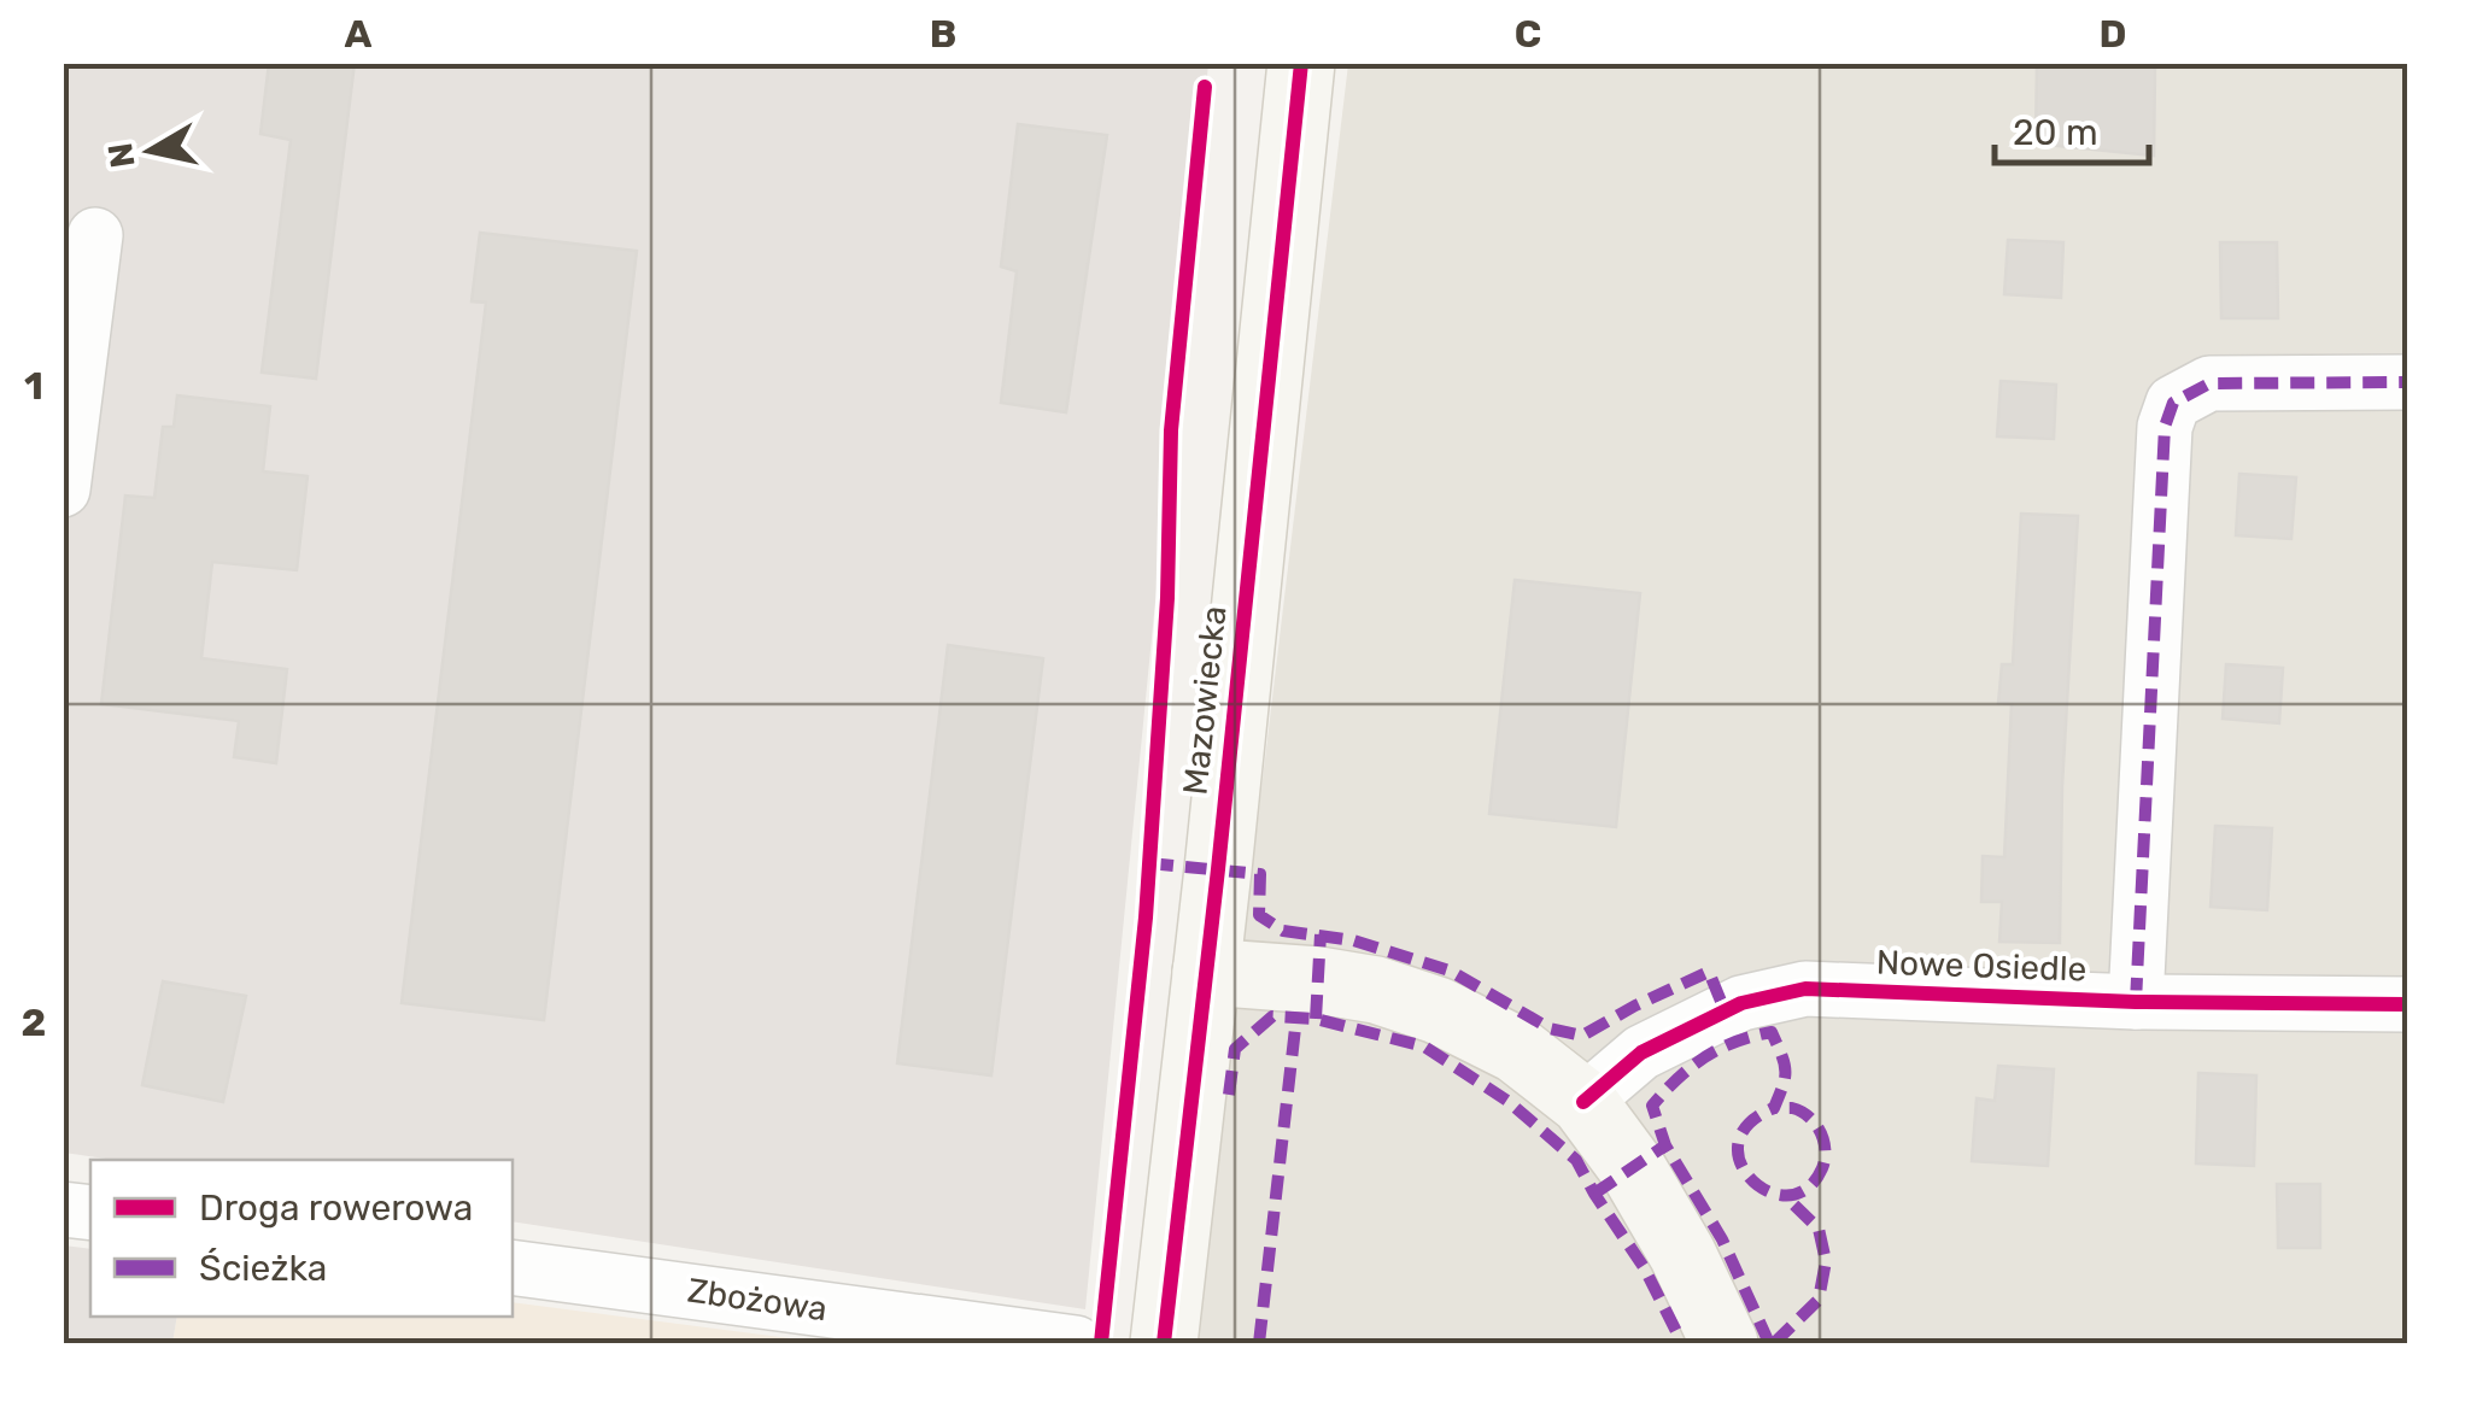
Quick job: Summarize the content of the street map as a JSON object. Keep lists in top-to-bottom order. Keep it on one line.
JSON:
{"streets":{"main road":["Mazowiecka"],"street":["Nowe Osiedle","Zbożowa"]},"legend":["Droga rowerowa","Ścieżka"],"scale_bar":"20 m","north":"left","grid":{"columns":["A","B","C","D"],"rows":["1","2"]}}
